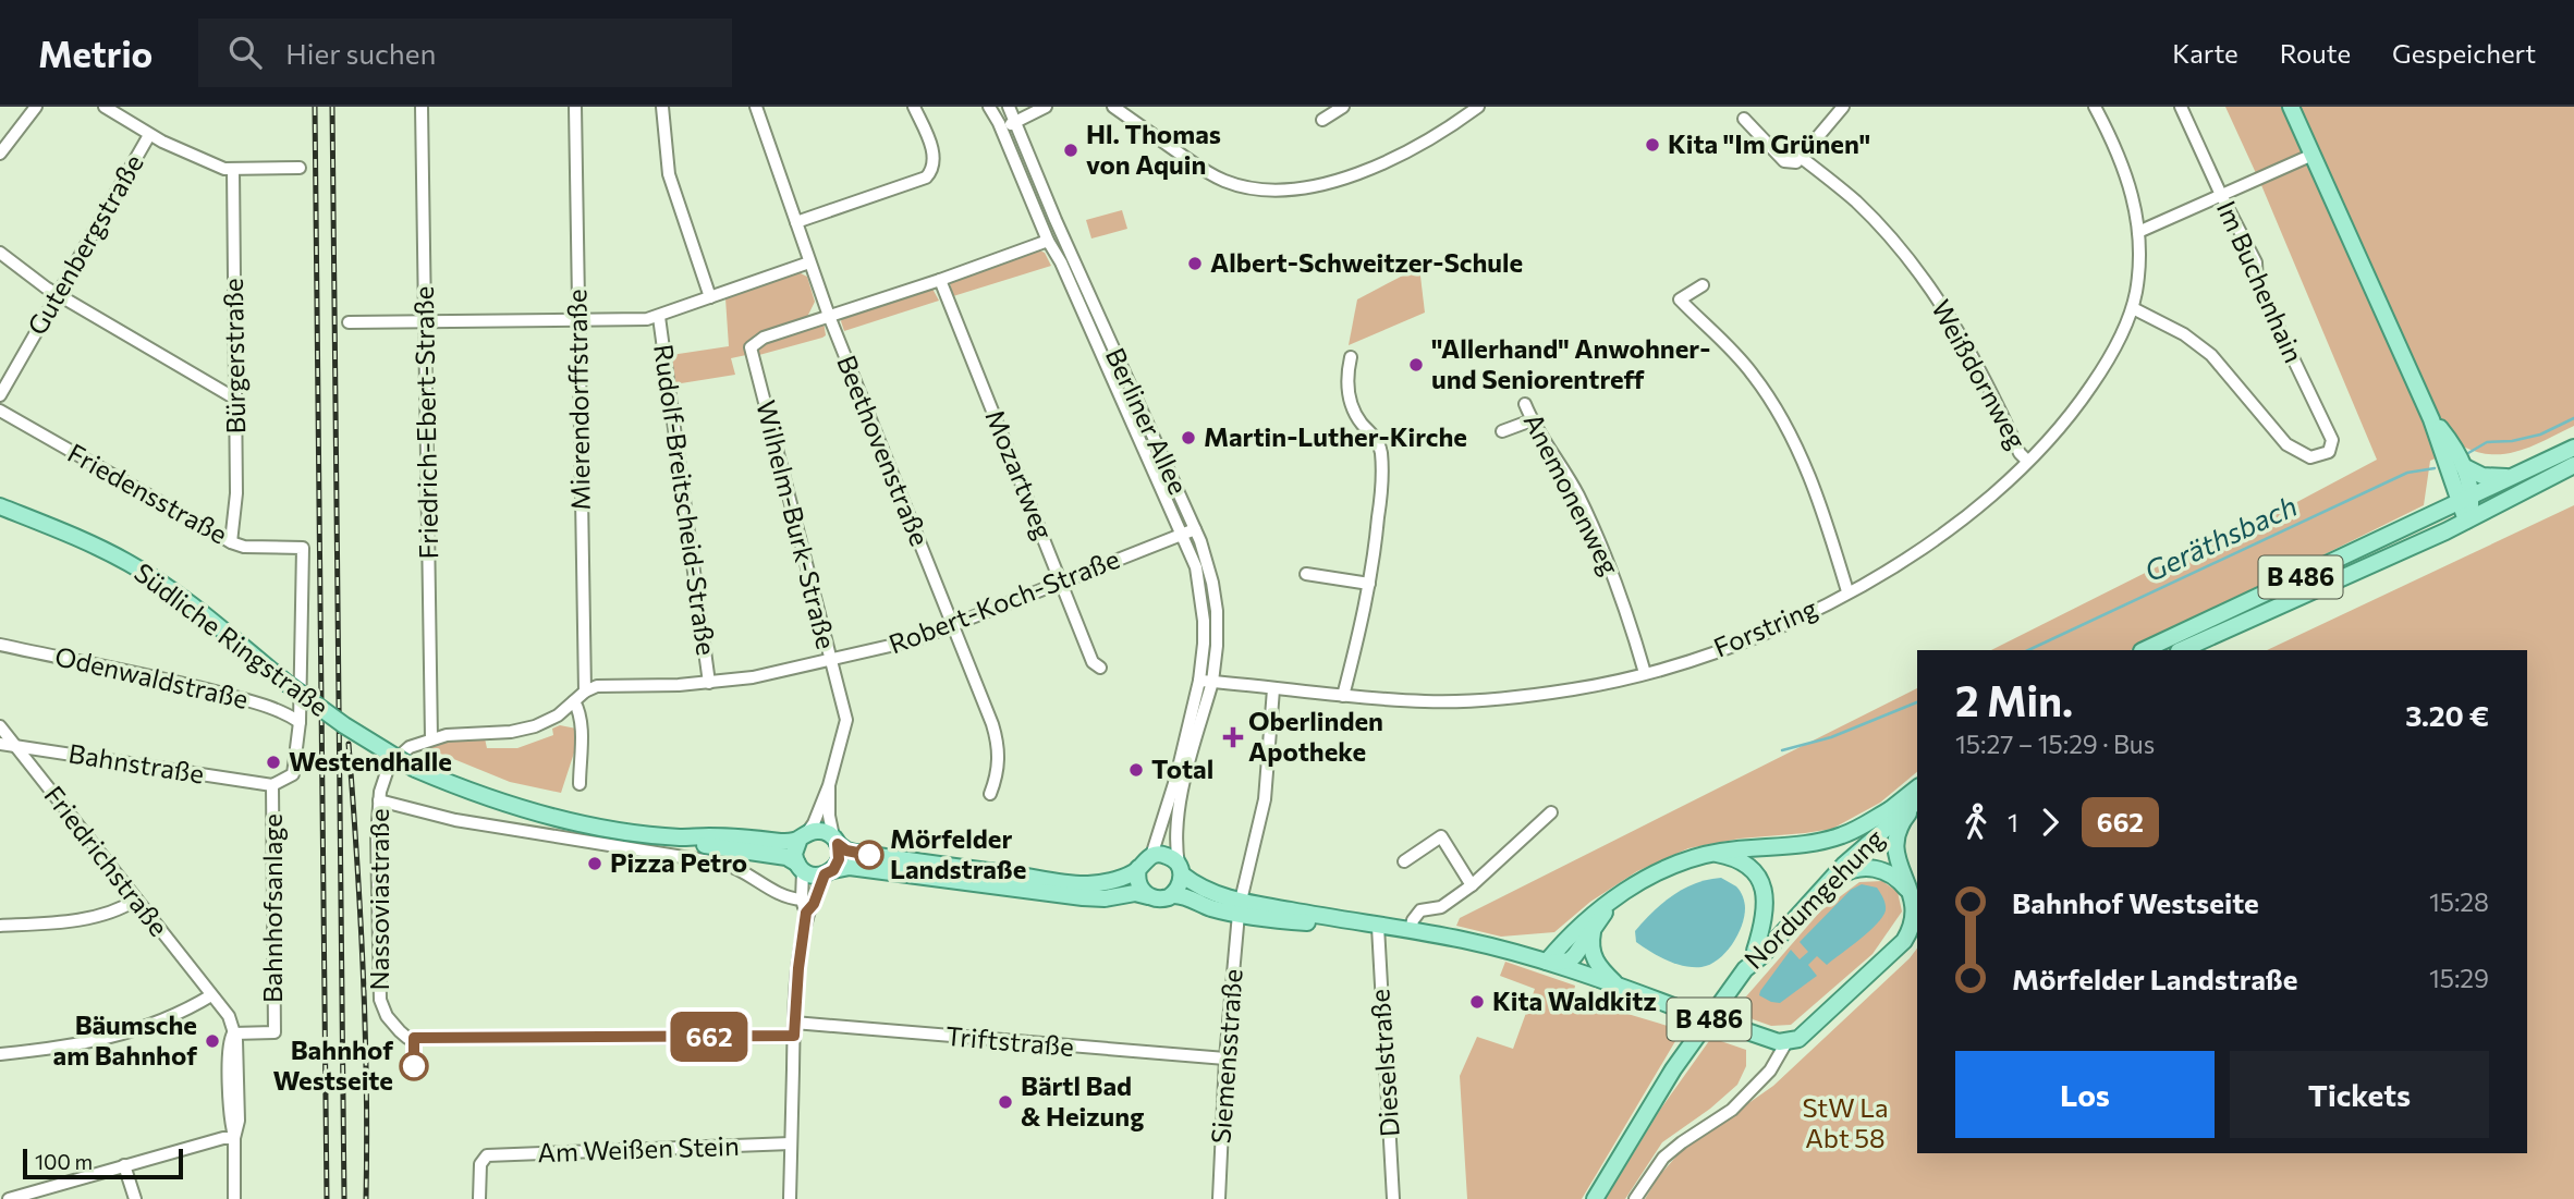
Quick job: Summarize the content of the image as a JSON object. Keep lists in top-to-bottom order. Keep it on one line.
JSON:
{"streets":{"main road":["B 486","Südliche Ringstraße","Nordumgehung"],"street":["Gutenbergstraße","Im Buchenhain","Bürgerstraße","Weißdornweg","Mierendorffstraße","Berliner Allee","Friedrich-Ebert-Straße","Beethovenstraße","Mozartweg","Friedensstraße","Anemonenweg","Rudolf-Breitscheid-Straße","Wilhelm-Burk-Straße","Robert-Koch-Straße","Forstring","Odenwaldstraße","Bahnstraße","Friedrichstraße","Nassoviastraße","Bahnhofsanlage","Triftstraße","Siemensstraße","Dieselstraße","Am Weißen Stein"]},"crossings":[["Im Buchenhain","Forstring"],["Bürgerstraße","Friedensstraße"],["Weißdornweg","Forstring"],["Mierendorffstraße","Robert-Koch-Straße"],["Berliner Allee","Robert-Koch-Straße"],["Berliner Allee","Forstring"],["Beethovenstraße","Wilhelm-Burk-Straße"],["Beethovenstraße","Robert-Koch-Straße"],["Mozartweg","Robert-Koch-Straße"],["Friedensstraße","Odenwaldstraße"],["Anemonenweg","Forstring"],["Rudolf-Breitscheid-Straße","Robert-Koch-Straße"],["Wilhelm-Burk-Straße","Robert-Koch-Straße"],["B 486","Nordumgehung"],["Forstring","Siemensstraße"],["Bahnstraße","Friedrichstraße"],["Bahnstraße","Bahnhofsanlage"],["Friedrichstraße","Bahnhofsanlage"],["Triftstraße","Siemensstraße"]],"water":["Geräthsbach"],"parks":["StW La Abt 58"],"places":{"other":["Kita \"Im Grünen\"","Hl. Thomas von Aquin","Albert-Schweitzer-Schule","\"Allerhand\" Anwohner- und Seniorentreff","Martin-Luther-Kirche","Westendhalle","Total","Mörfelder Landstraße","Pizza Petro","Kita Waldkitz","Bäumsche am Bahnhof","Bahnhof Westseite","Bärtl Bad & Heizung"],"health":["Oberlinden Apotheke"]},"lines":["bus line 662"],"scale_bar":"100 m","page":{"header":"Metrio","search":"Hier suchen","nav":["Karte","Route","Gespeichert"],"on_map":"662","heading":["2 Min.","15:27 – 15:29 · Bus","3.20 €"],"legs":["1","662"],"list":[{"name":"Bahnhof Westseite","value":"15:28"},{"name":"Mörfelder Landstraße","value":"15:29"}],"buttons":["Los","Tickets"],"scale":"100 m"}}
